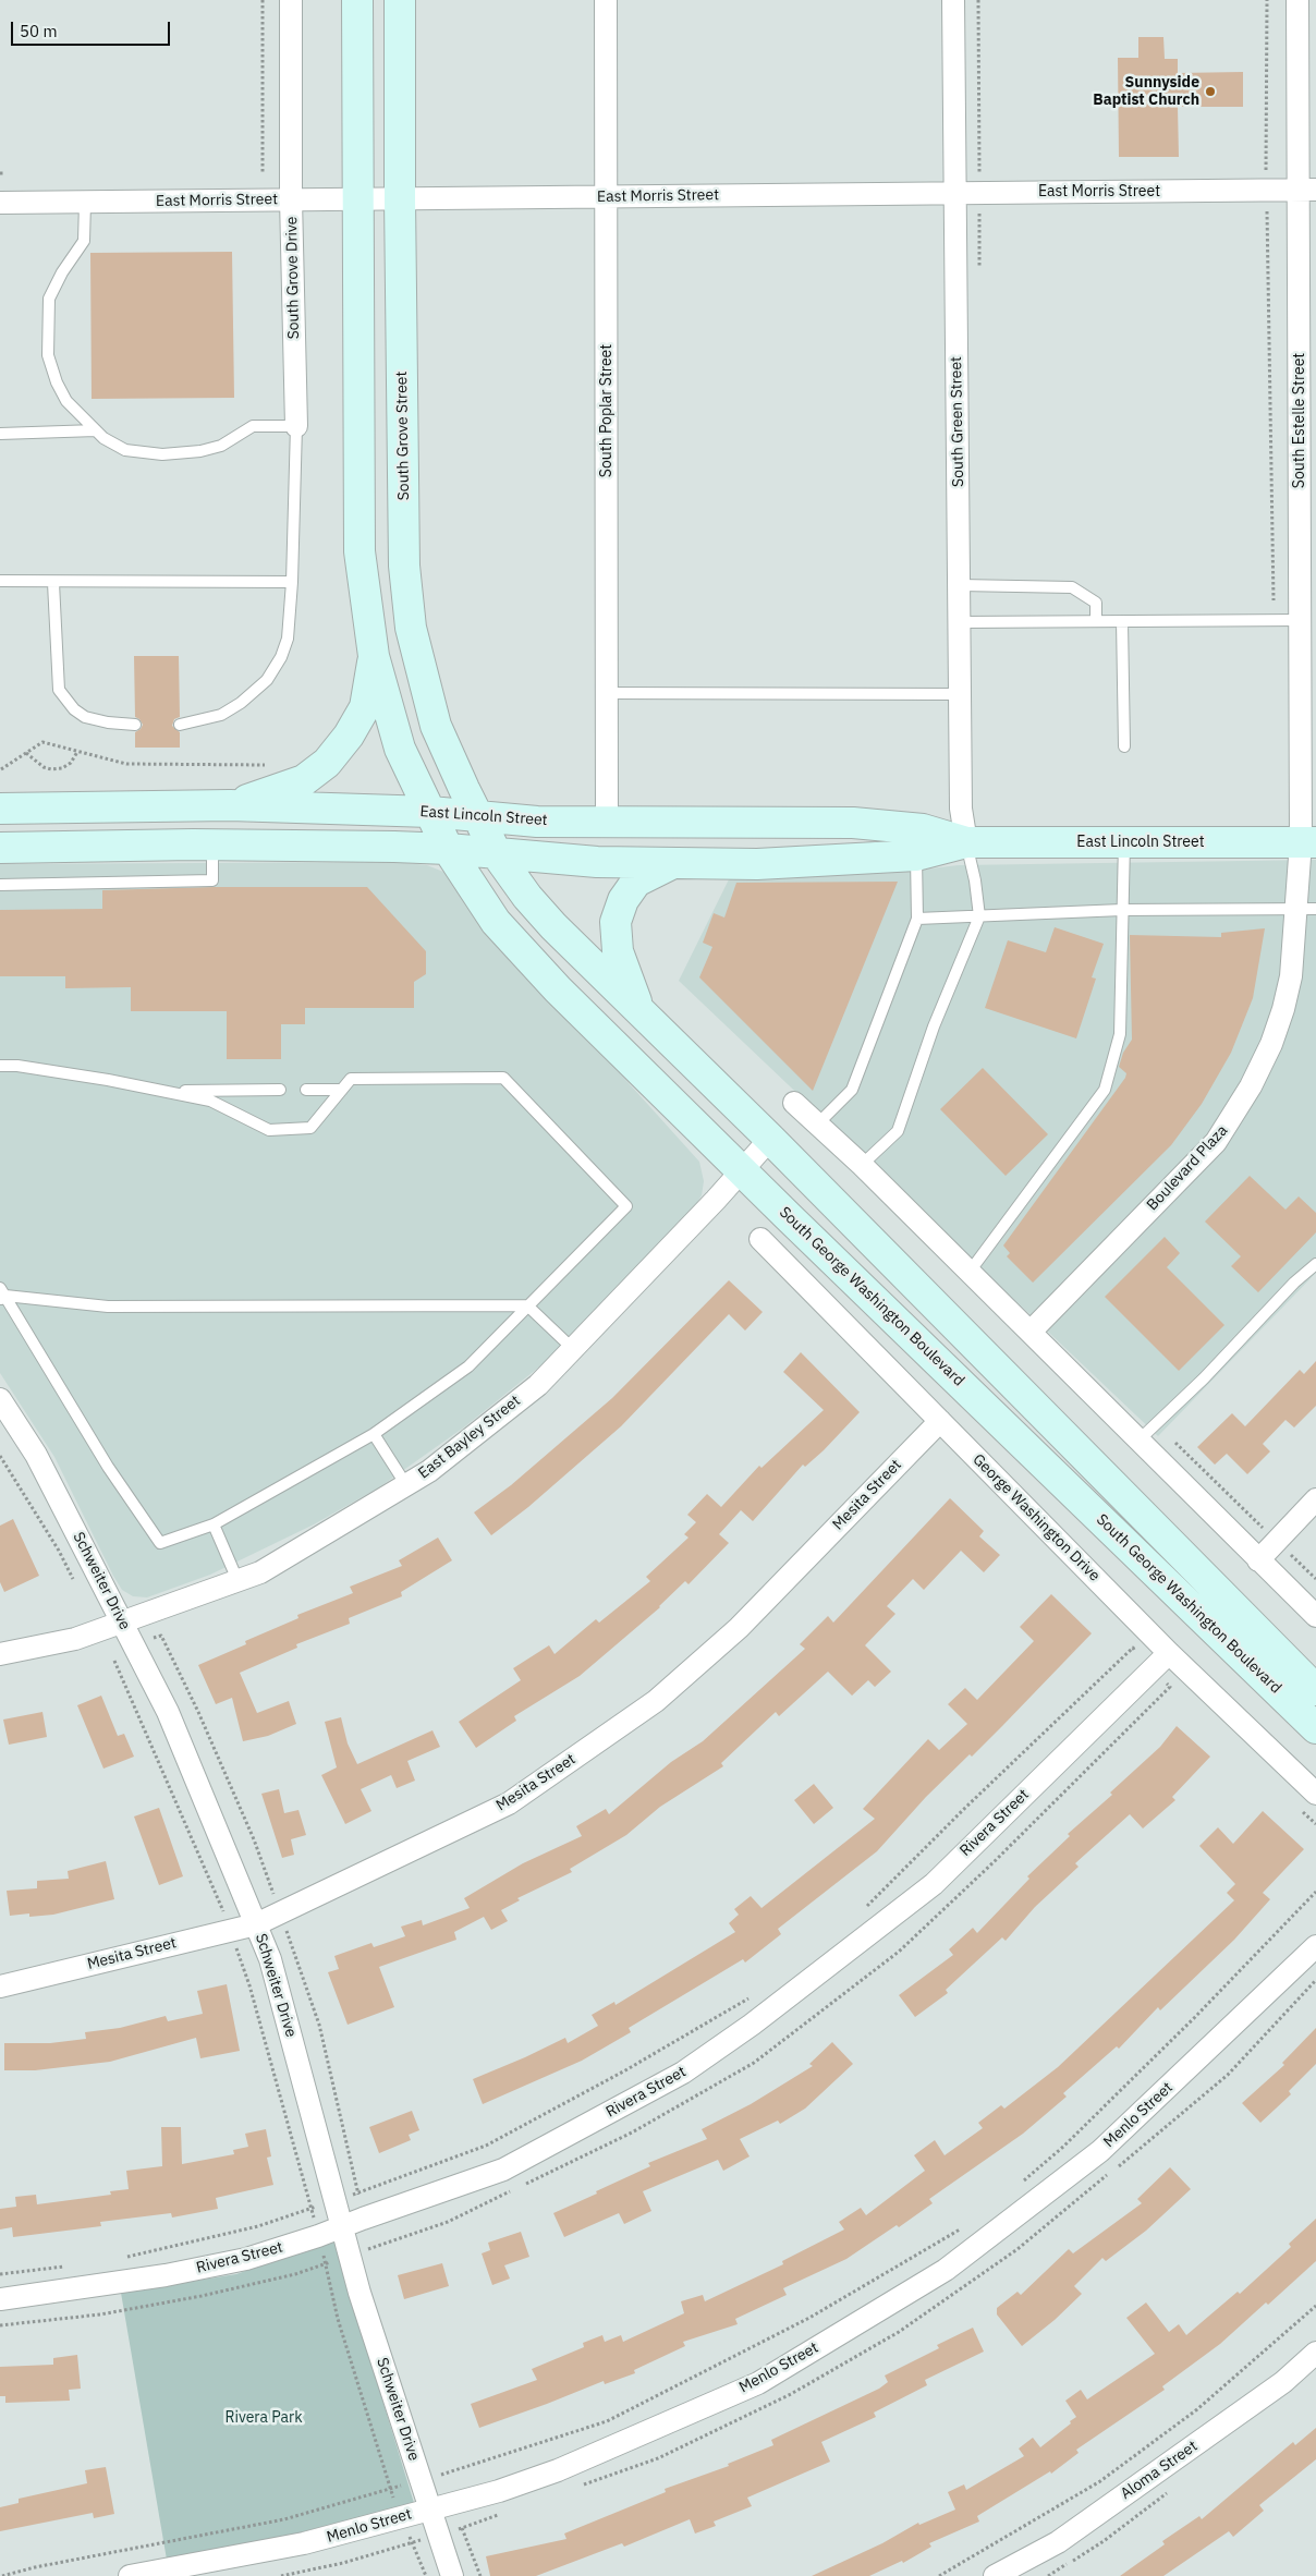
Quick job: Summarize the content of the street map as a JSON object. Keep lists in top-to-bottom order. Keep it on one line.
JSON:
{"streets":{"street":["East Morris Street","South Grove Drive","South Poplar Street","South Estelle Street","South Green Street","South Grove Street","East Lincoln Street","Boulevard Plaza","South George Washington Boulevard","East Bayley Street","Mesita Street","George Washington Drive","Schweiter Drive","Rivera Street","Menlo Street","Aloma Street"]},"crossings":[["East Morris Street","South Grove Drive"],["East Morris Street","South Poplar Street"],["East Morris Street","South Estelle Street"],["East Morris Street","South Green Street"],["East Morris Street","South Grove Street"],["South Poplar Street","East Lincoln Street"],["South Estelle Street","East Lincoln Street"],["South Estelle Street","Boulevard Plaza"],["South Green Street","East Lincoln Street"],["South Grove Street","East Lincoln Street"],["South Grove Street","South George Washington Boulevard"],["East Lincoln Street","Boulevard Plaza"],["East Lincoln Street","South George Washington Boulevard"],["South George Washington Boulevard","East Bayley Street"],["East Bayley Street","Schweiter Drive"],["Mesita Street","George Washington Drive"],["Mesita Street","Schweiter Drive"],["George Washington Drive","Rivera Street"],["Schweiter Drive","Rivera Street"],["Schweiter Drive","Menlo Street"]],"parks":["Rivera Park"],"places":["Sunnyside Baptist Church"],"scale_bar":"50 m"}
